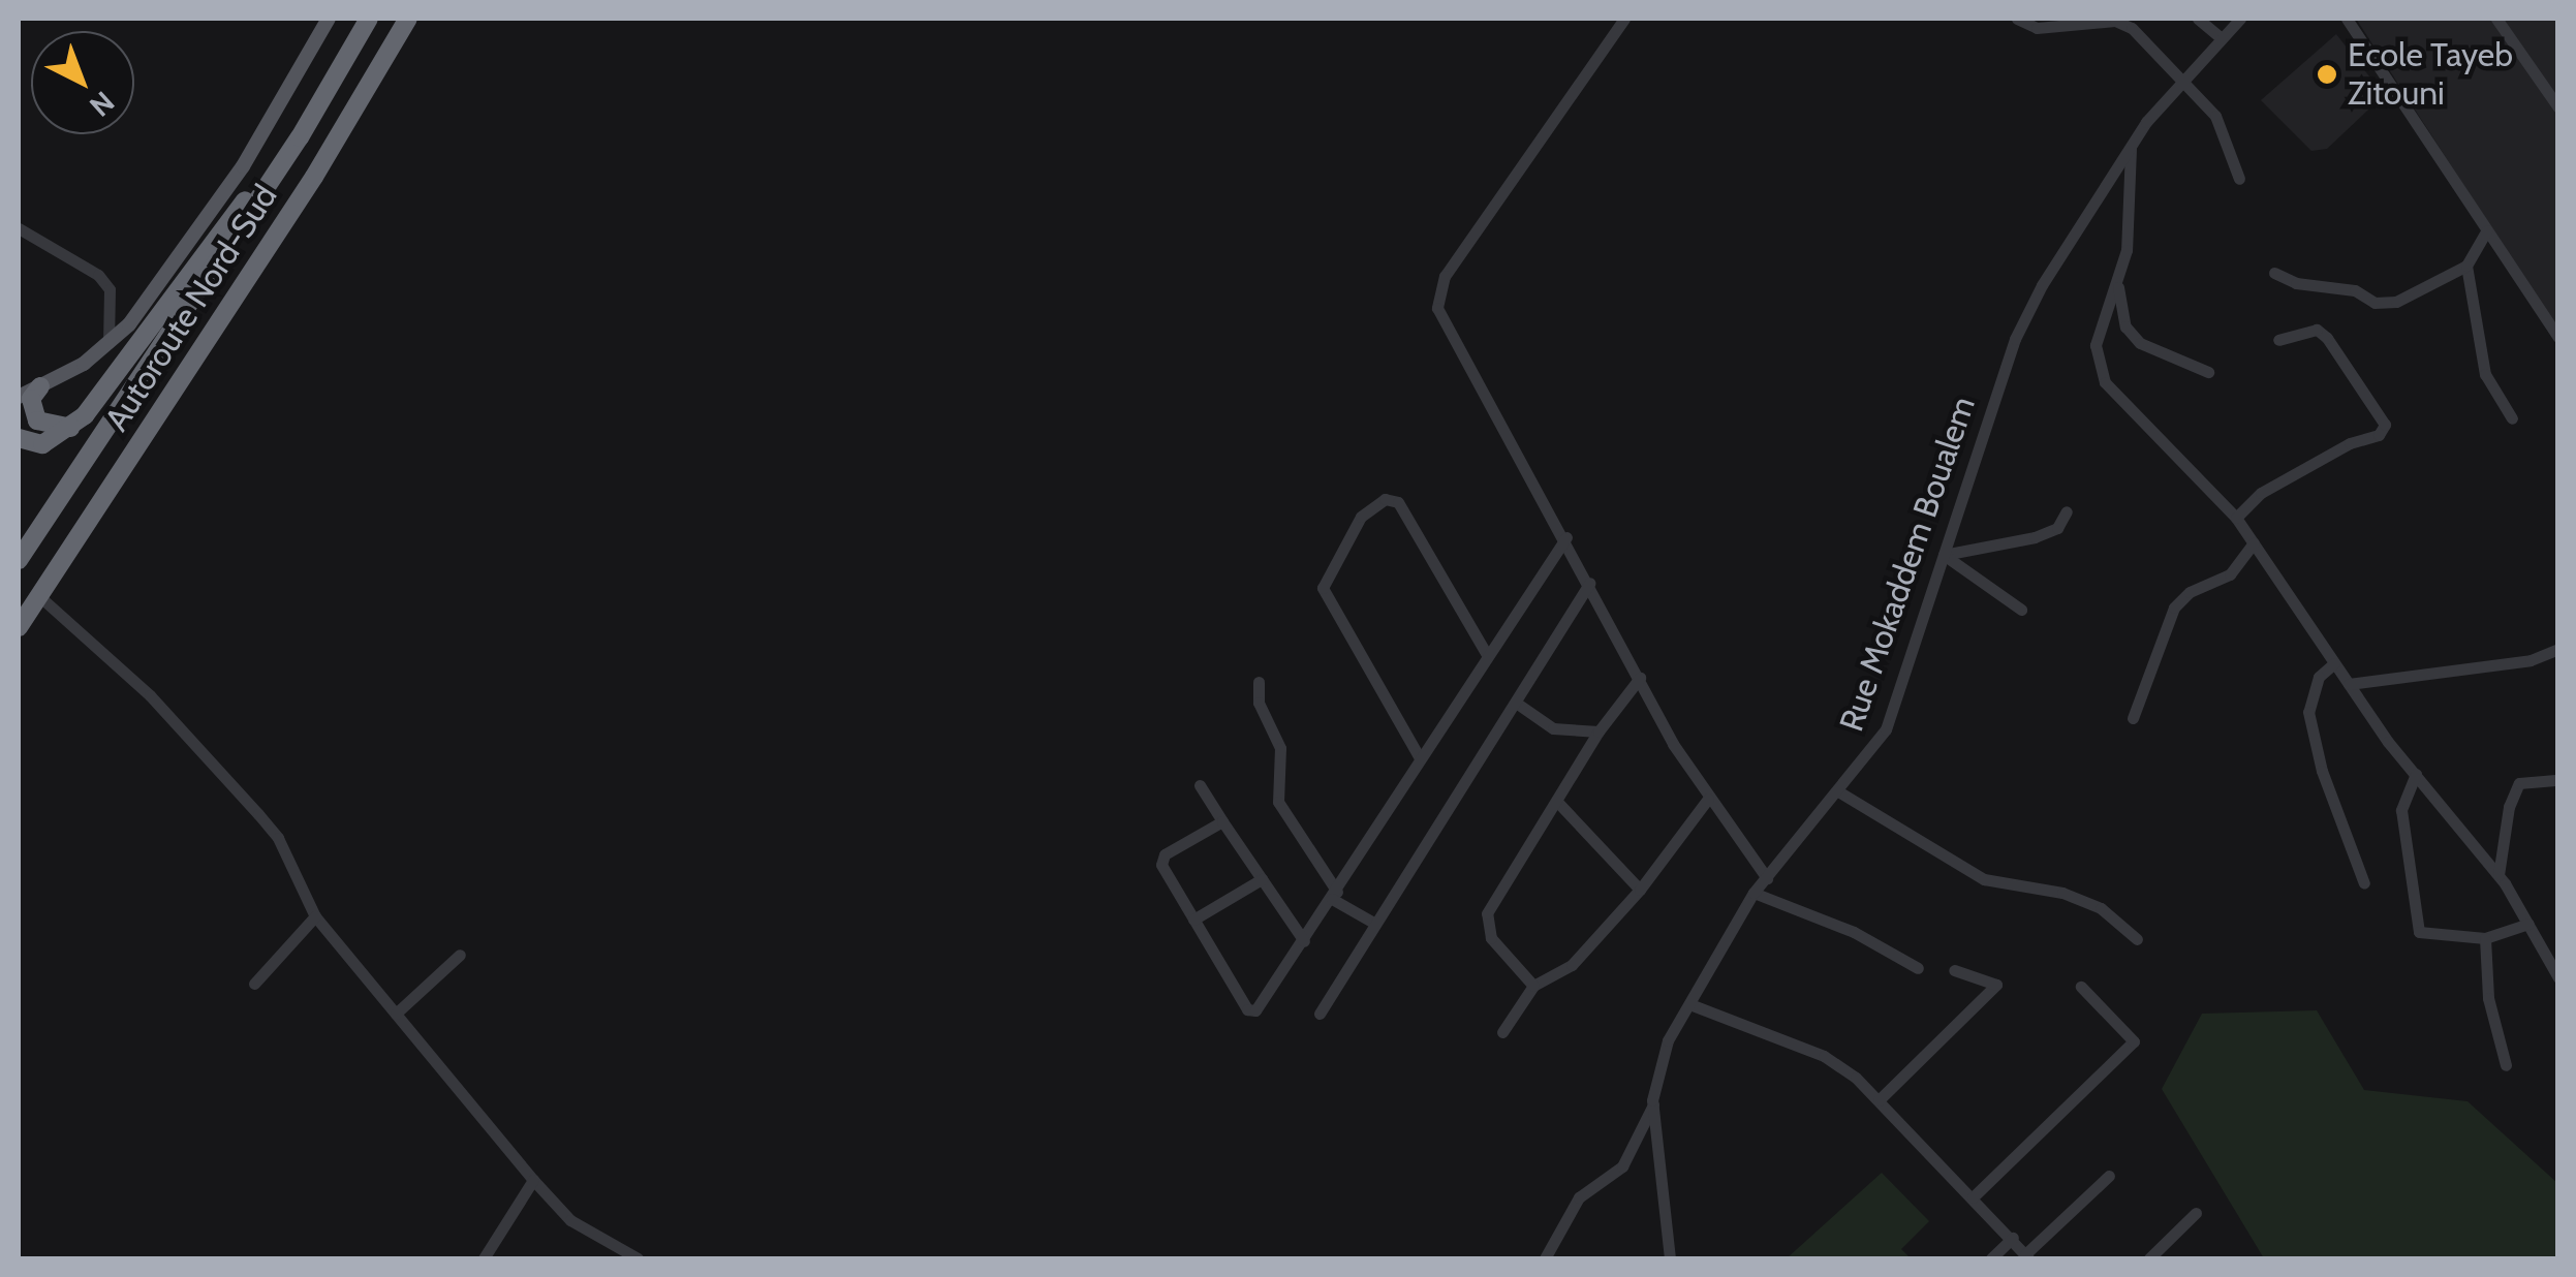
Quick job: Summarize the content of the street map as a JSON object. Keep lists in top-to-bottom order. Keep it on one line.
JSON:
{"streets":{"highway":["Autoroute Nord-Sud"],"street":["Rue Mokaddem Boualem"]},"places":["Ecole Tayeb Zitouni"],"north":"bottom right"}
